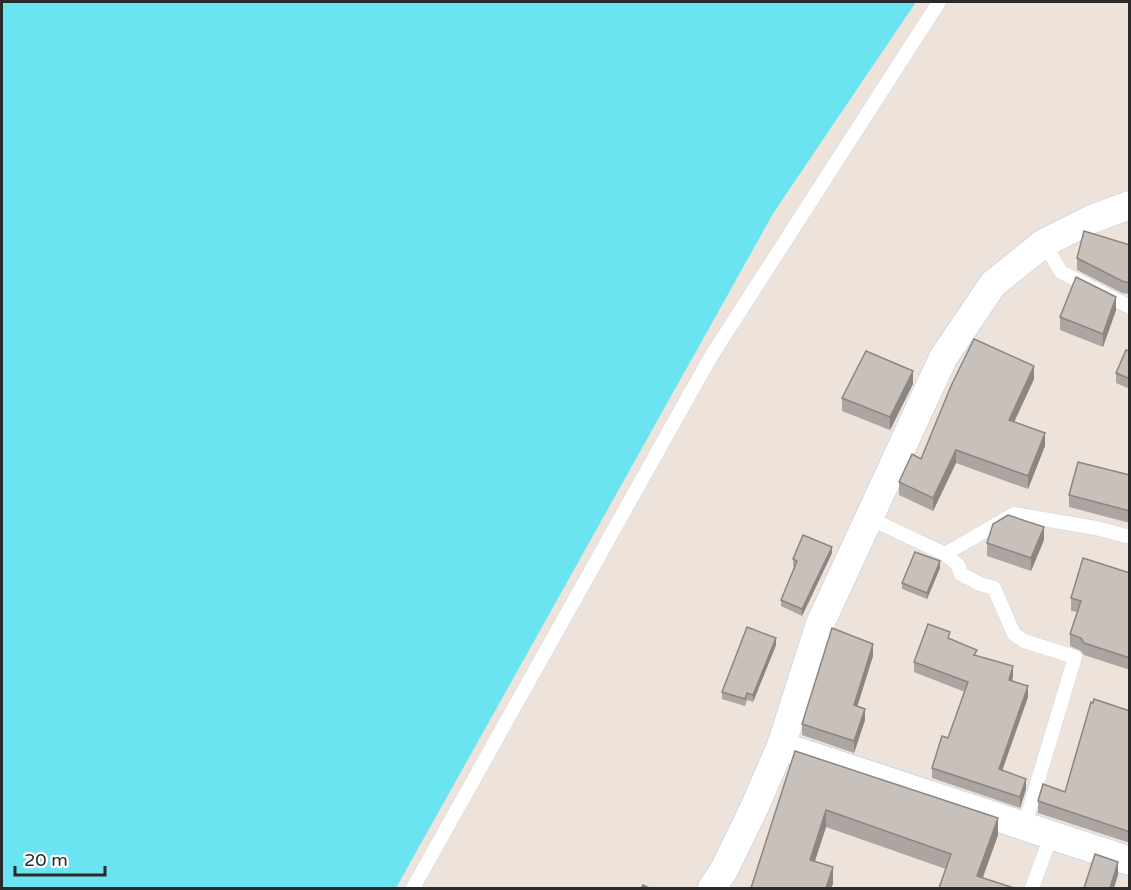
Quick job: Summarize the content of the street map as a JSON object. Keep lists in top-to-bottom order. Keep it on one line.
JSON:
{"scale_bar":"20 m"}
